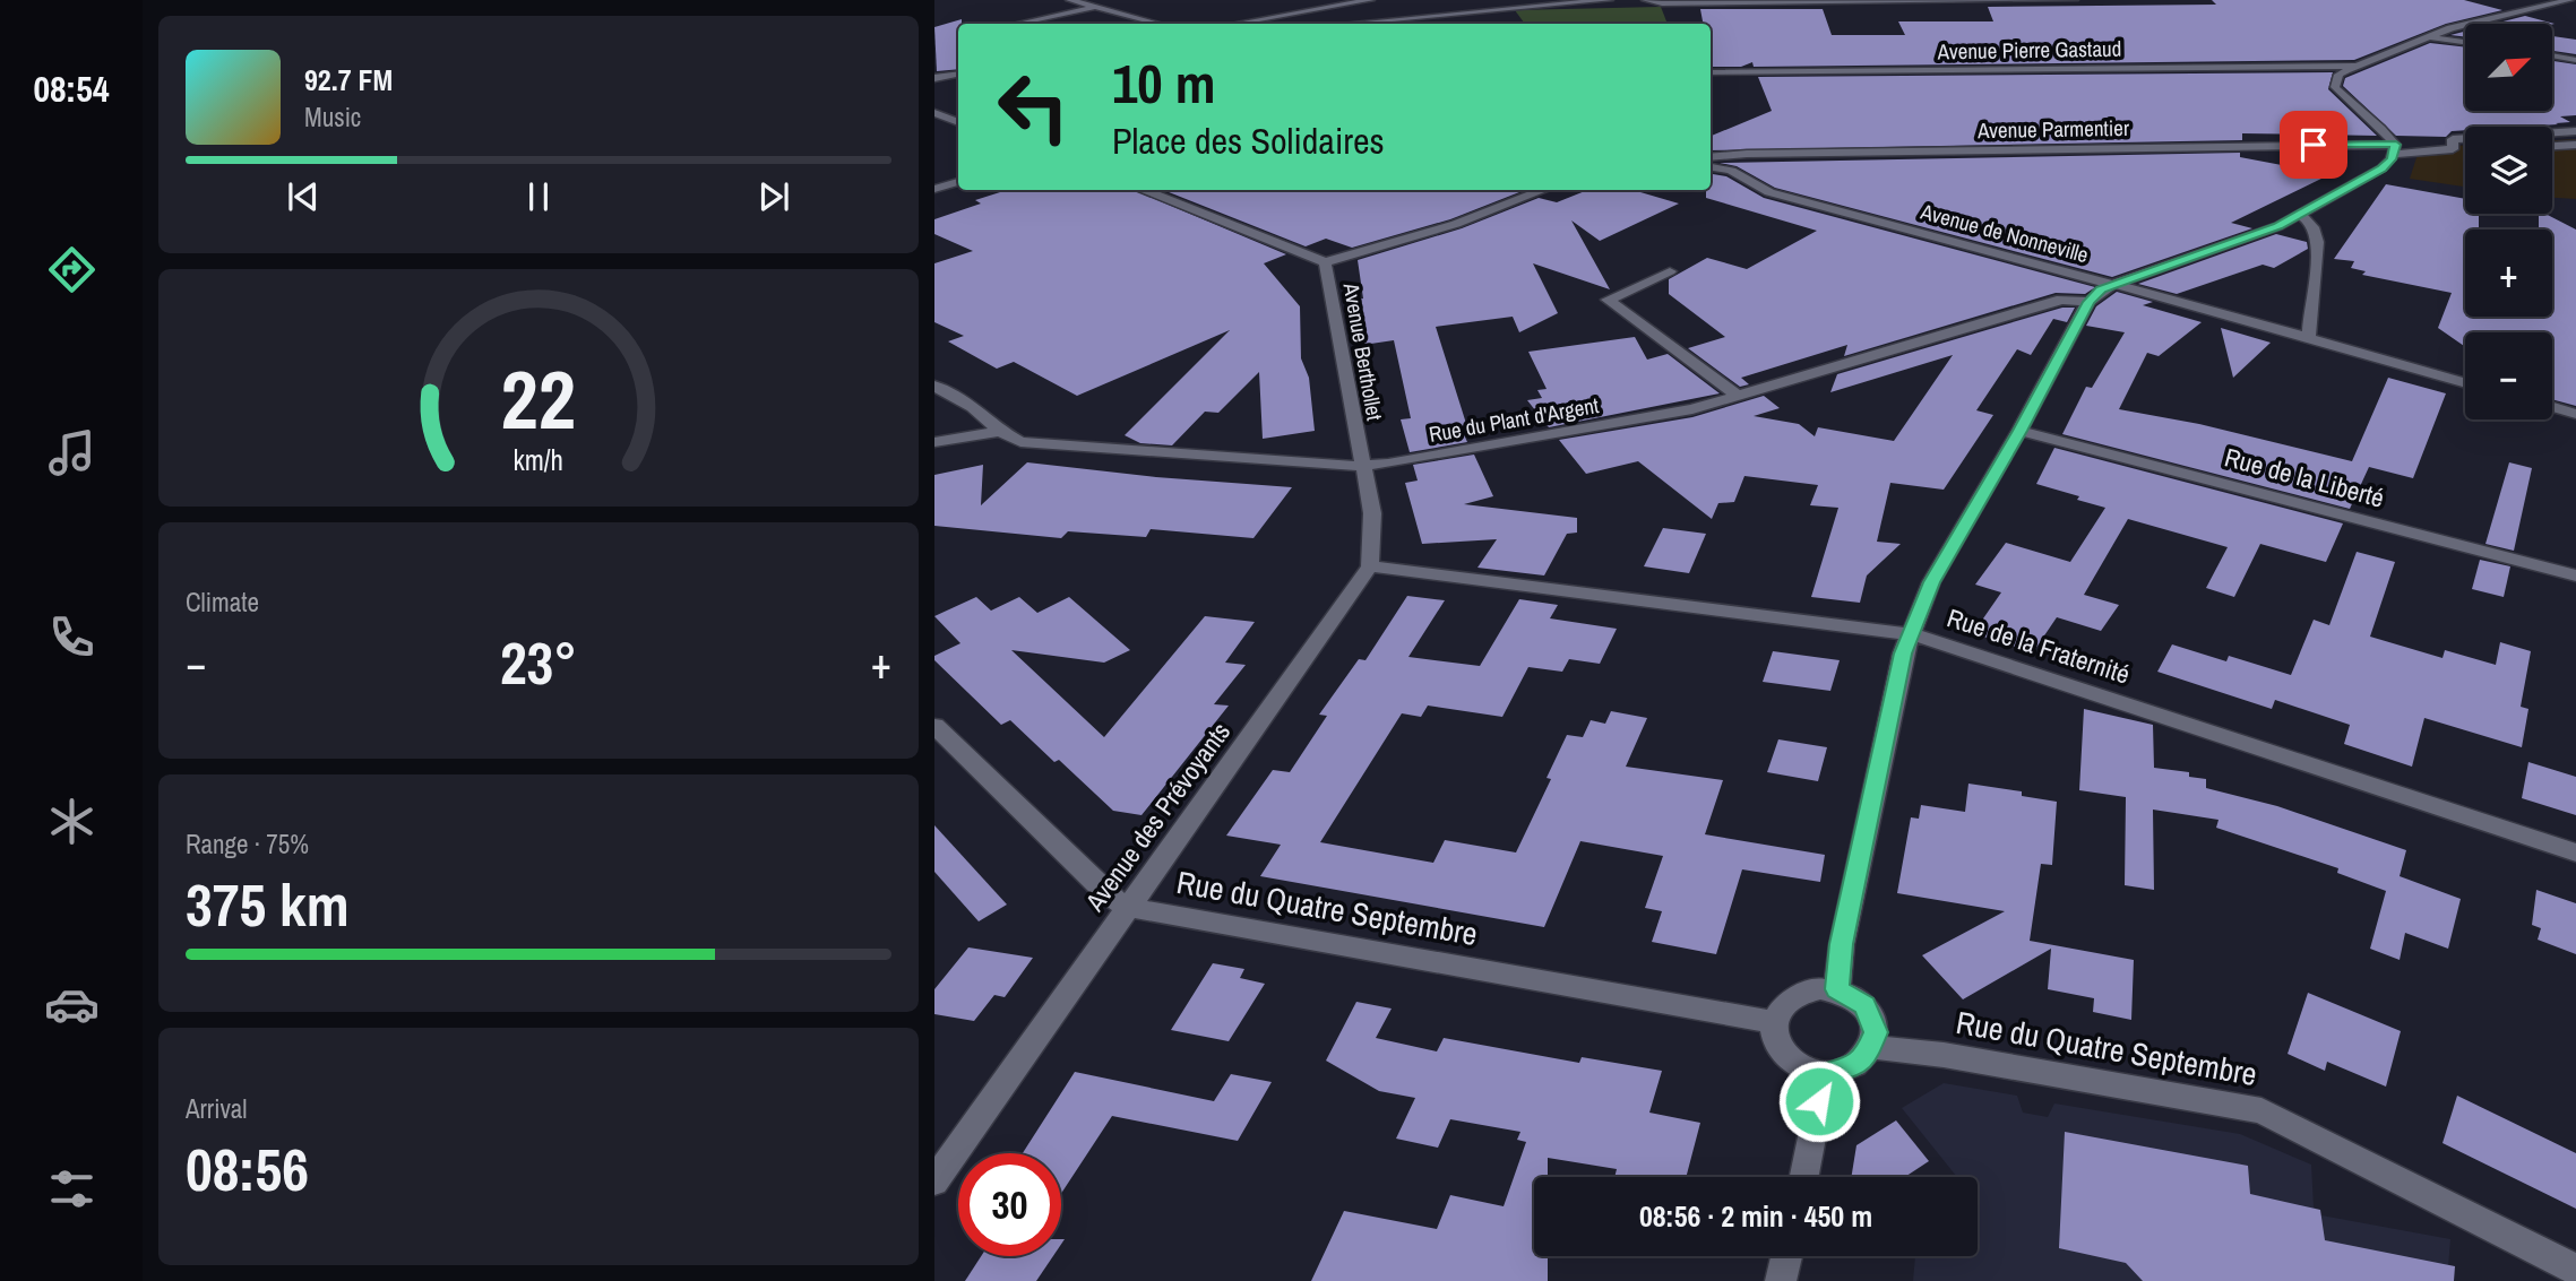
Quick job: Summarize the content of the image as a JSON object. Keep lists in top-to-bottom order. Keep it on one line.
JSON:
{"streets":{"street":["Avenue Pierre Gastaud","Avenue Parmentier","Avenue de Nonneville","Avenue Berthollet","Rue du Plant d'Argent","Rue de la Liberté","Rue de la Fraternité","Avenue des Prévoyants","Rue du Quatre Septembre"]},"crossings":[["Avenue Parmentier","Avenue de Nonneville"],["Avenue Berthollet","Rue du Plant d'Argent"],["Rue de la Fraternité","Avenue des Prévoyants"],["Avenue des Prévoyants","Rue du Quatre Septembre"]],"north":"top right","page":{"tabs":"08:54","map_buttons":["+","−"],"turn":["10 m","Place des Solidaires"],"song":["92.7 FM","Music"],"tile":["Climate",["Range · 75%","375 km"],["Arrival","08:56"]],"heat":["−","23°","+"],"limit":"30","trip":"08:56 · 2 min · 450 m","gauge":["22","km/h"]}}
